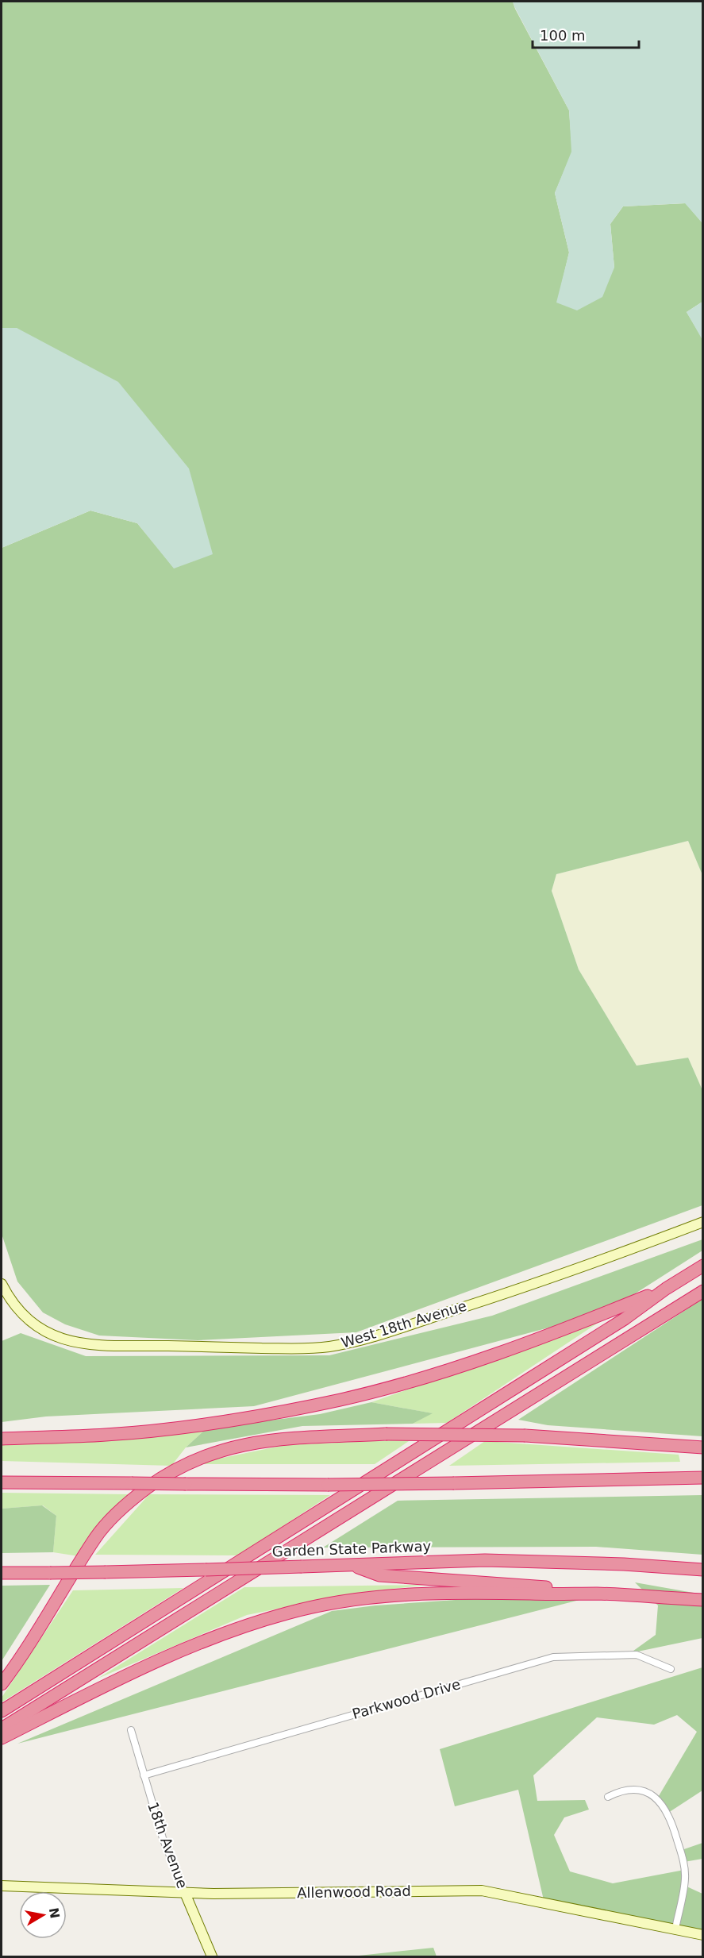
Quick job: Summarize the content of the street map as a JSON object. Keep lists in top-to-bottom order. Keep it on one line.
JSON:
{"streets":{"highway":["Garden State Parkway"],"street":["West 18th Avenue","Parkwood Drive","18th Avenue","Allenwood Road"]},"crossings":[["Parkwood Drive","18th Avenue"],["18th Avenue","Allenwood Road"]],"scale_bar":"100 m","north":"right"}
